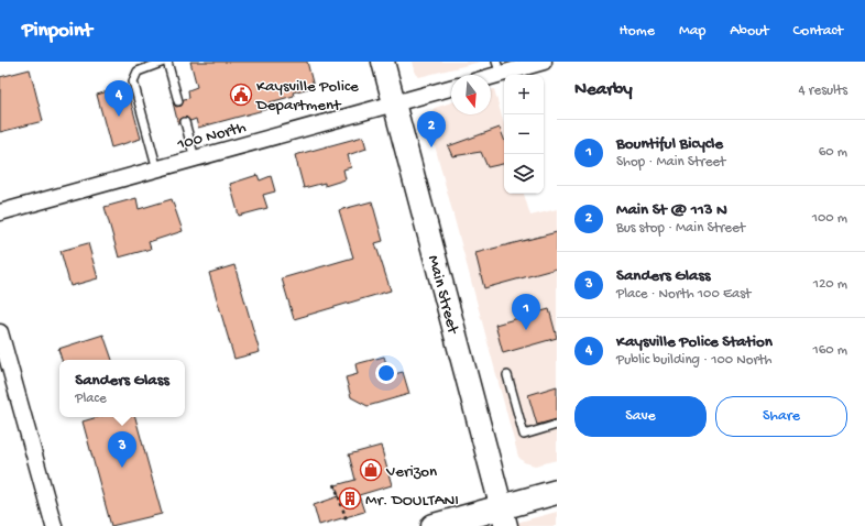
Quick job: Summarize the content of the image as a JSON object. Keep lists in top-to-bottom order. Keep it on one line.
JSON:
{"streets":{"main road":["Main Street"],"street":["100 North"]},"crossings":[["100 North","Main Street"]],"places":{"public building":["Kaysville Police Department"],"shop":["Verizon"],"building":["Mr. DOULTANI"]},"north":"bottom","page":{"header":"Pinpoint","nav":["Home","Map","About","Contact"],"heading":["Nearby","4 results"],"map_buttons":["+","−"],"pins":["4","2","1","3"],"list":[{"mark":"1","name":"Bountiful Bicycle","note":"Shop · Main Street","value":"60 m"},{"mark":"2","name":"Main St @ 113 N","note":"Bus stop · Main Street","value":"100 m"},{"mark":"3","name":"Sanders Glass","note":"Place · North 100 East","value":"120 m"},{"mark":"4","name":"Kaysville Police Station","note":"Public building · 100 North","value":"160 m"}],"popup":["Sanders Glass","Place"],"buttons":["Save","Share"]}}
